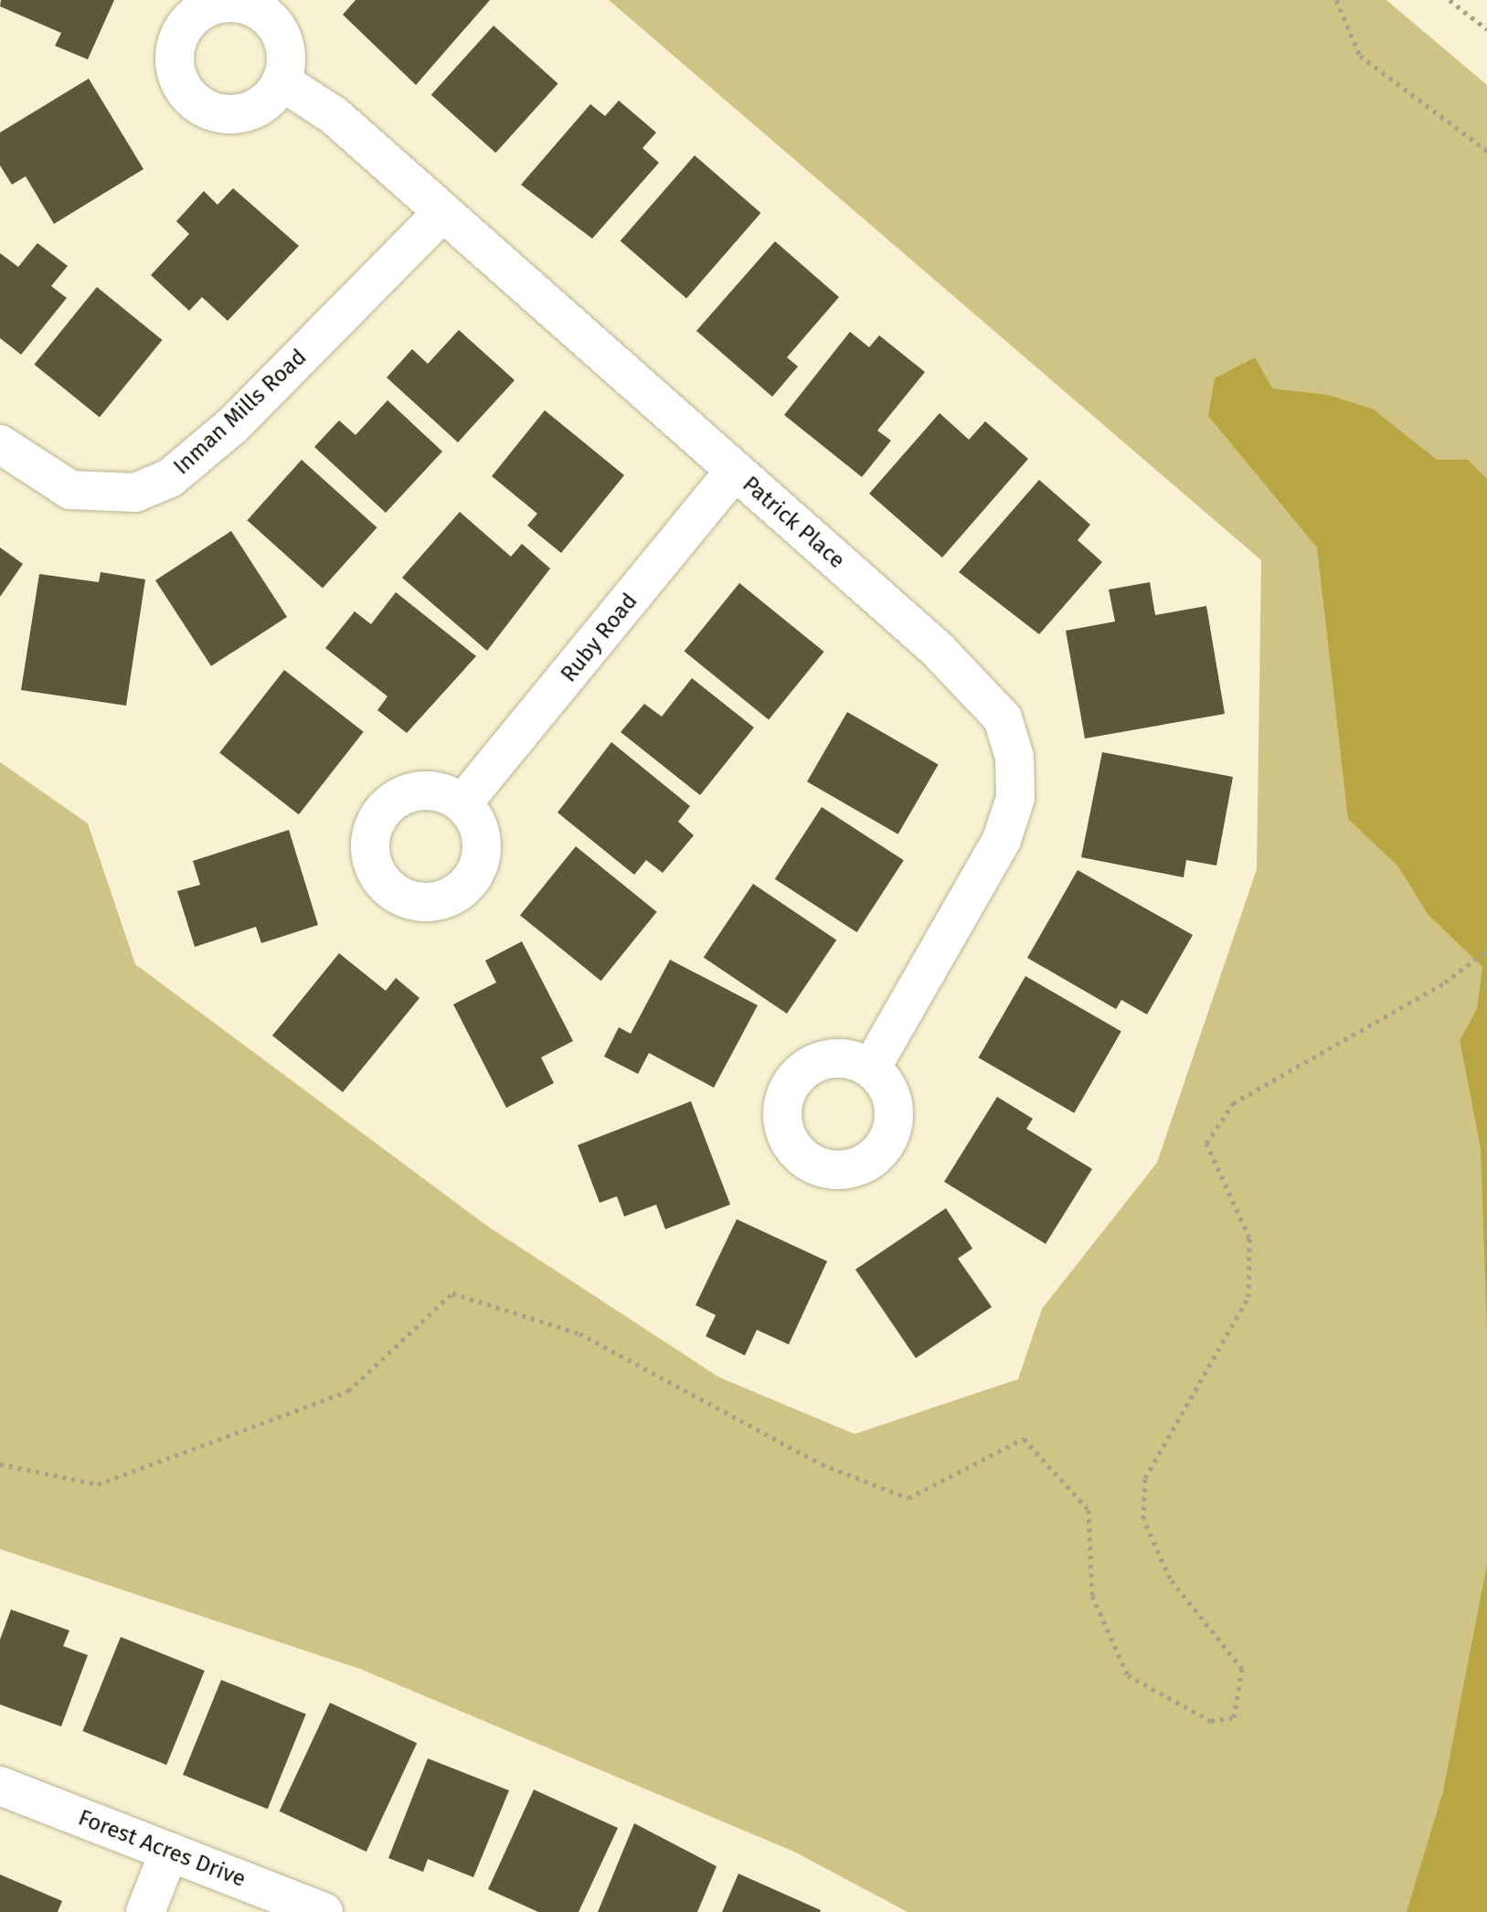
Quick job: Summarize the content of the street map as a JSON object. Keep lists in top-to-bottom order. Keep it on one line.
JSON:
{"streets":{"street":["Inman Mills Road","Patrick Place","Ruby Road","Forest Acres Drive"]},"crossings":[["Inman Mills Road","Patrick Place"],["Patrick Place","Ruby Road"]]}
